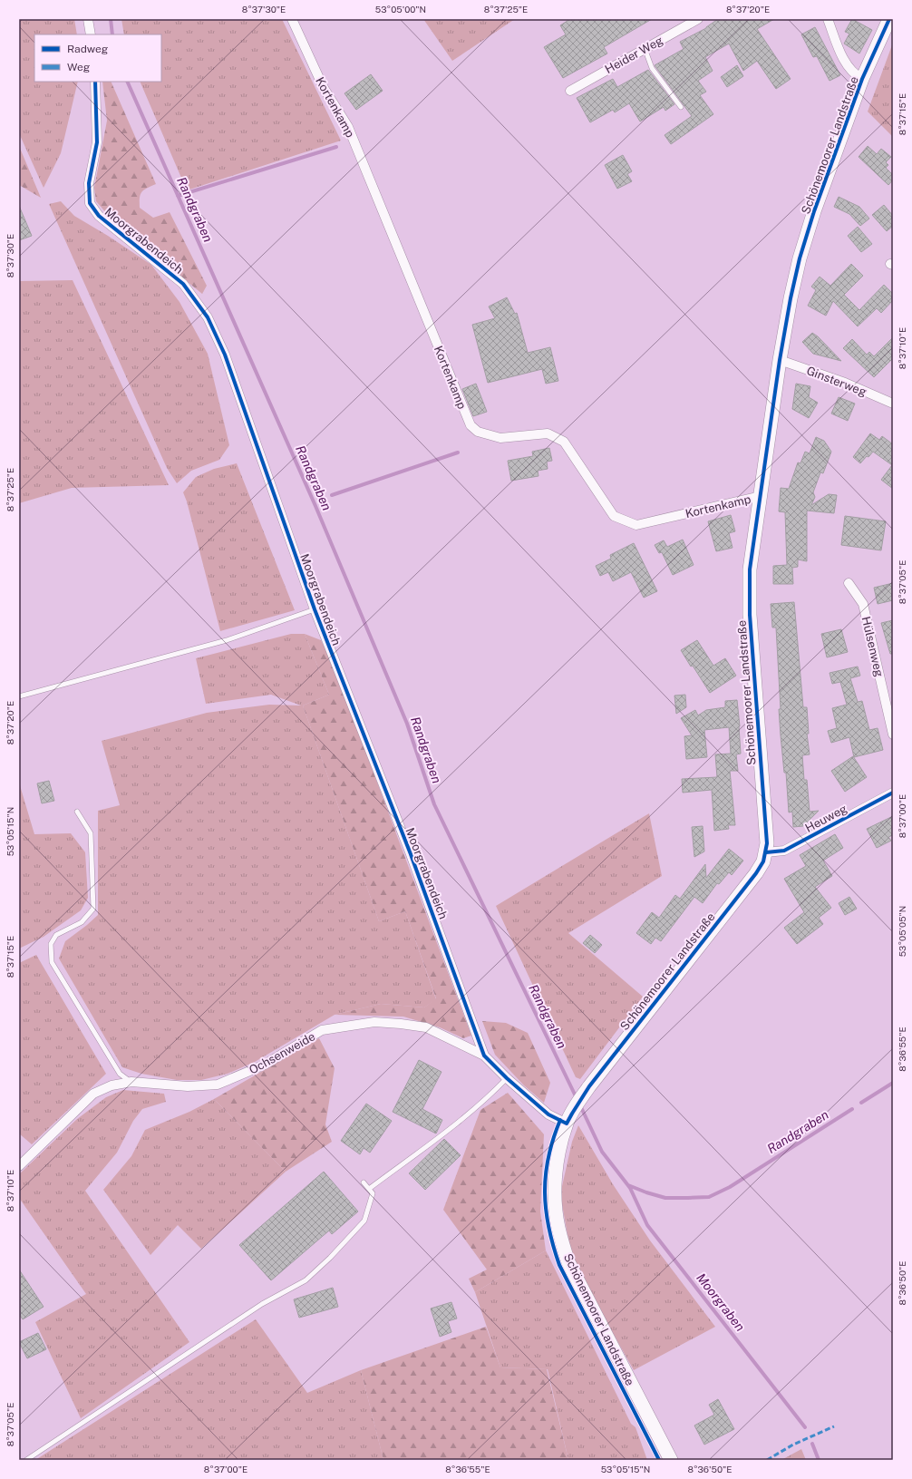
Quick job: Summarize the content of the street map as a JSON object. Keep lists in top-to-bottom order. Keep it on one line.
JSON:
{"streets":{"street":["Heider Weg","Kortenkamp","Schönemoorer Landstraße","Moorgrabendeich","Ginsterweg","Hülsenweg","Heuweg","Ochsenweide"]},"crossings":[["Kortenkamp","Schönemoorer Landstraße"],["Schönemoorer Landstraße","Moorgrabendeich"],["Schönemoorer Landstraße","Ginsterweg"],["Schönemoorer Landstraße","Heuweg"],["Moorgrabendeich","Ochsenweide"]],"water":["Randgraben","Moorgraben"],"legend":["Radweg","Weg"],"coordinates":["8°37'30\"E","53°05'00\"N","8°37'25\"E","8°37'20\"E","8°37'15\"E","8°37'10\"E","8°37'05\"E","8°37'00\"E","53°05'15\"N","53°05'05\"N","8°36'55\"E","8°36'50\"E"]}
